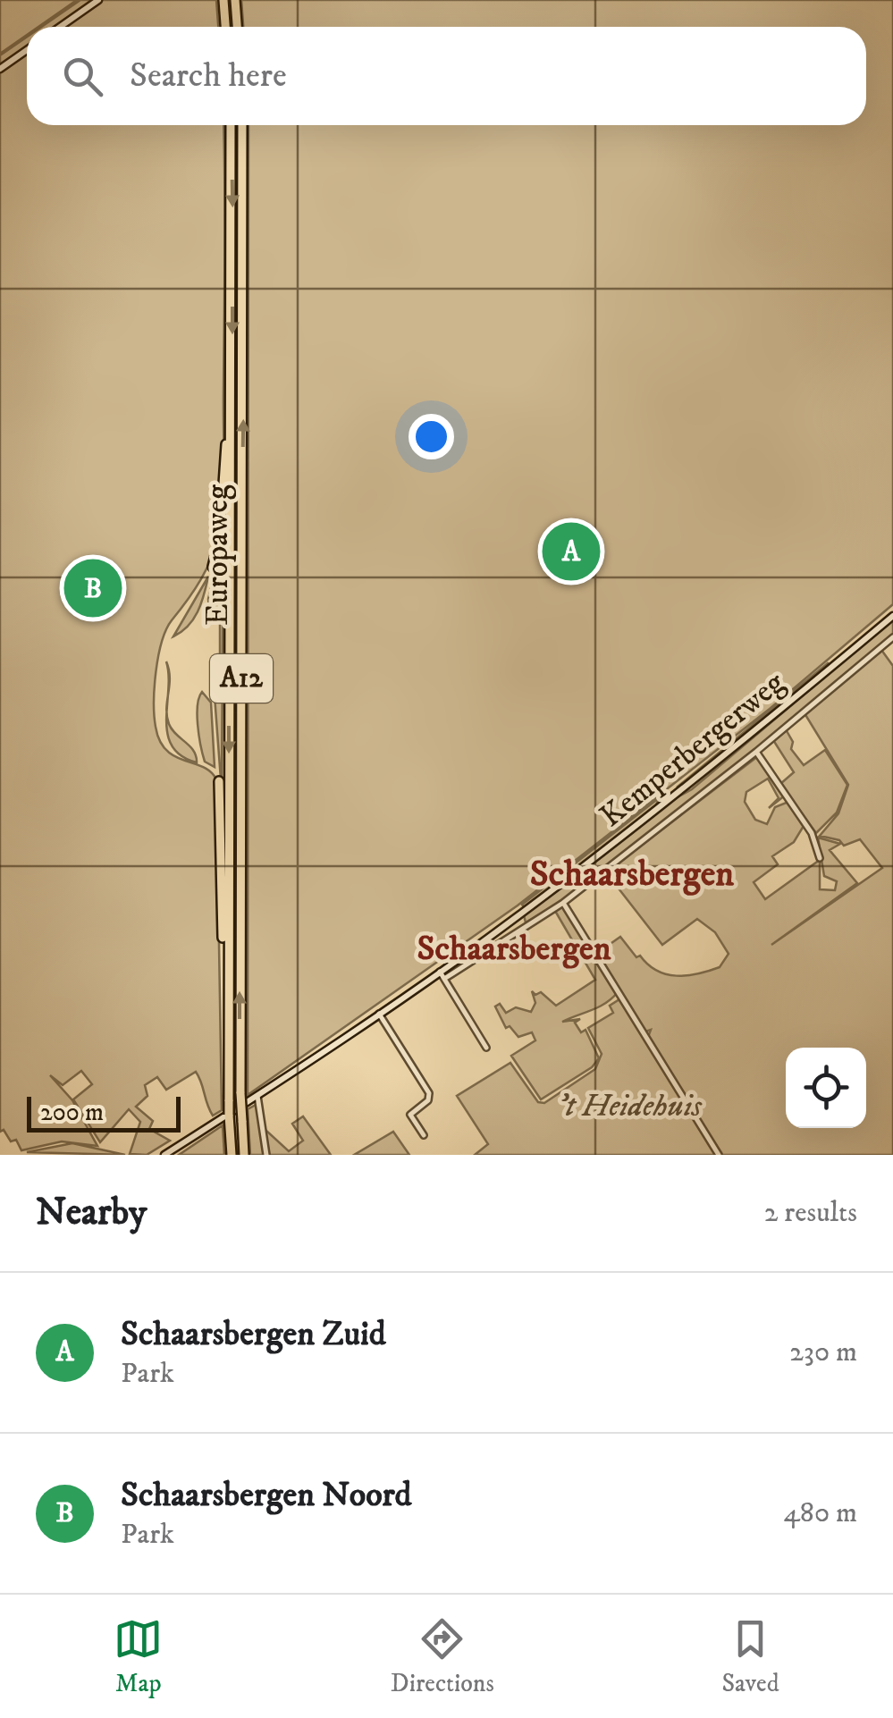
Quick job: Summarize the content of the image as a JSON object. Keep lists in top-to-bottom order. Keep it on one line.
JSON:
{"streets":{"highway":["Europaweg","A12"],"main road":["Kemperbergerweg"]},"crossings":[["Europaweg","A12"]],"districts":["Schaarsbergen","Schaarsbergen"],"parks":["'t Heidehuis"],"scale_bar":"200 m","page":{"search":"Search here","pins":["A","B"],"scale":"200 m","heading":["Nearby","2 results"],"list":[{"mark":"A","name":"Schaarsbergen Zuid","note":"Park","value":"230 m"},{"mark":"B","name":"Schaarsbergen Noord","note":"Park","value":"480 m"}],"nav":["Map","Directions","Saved"]}}
